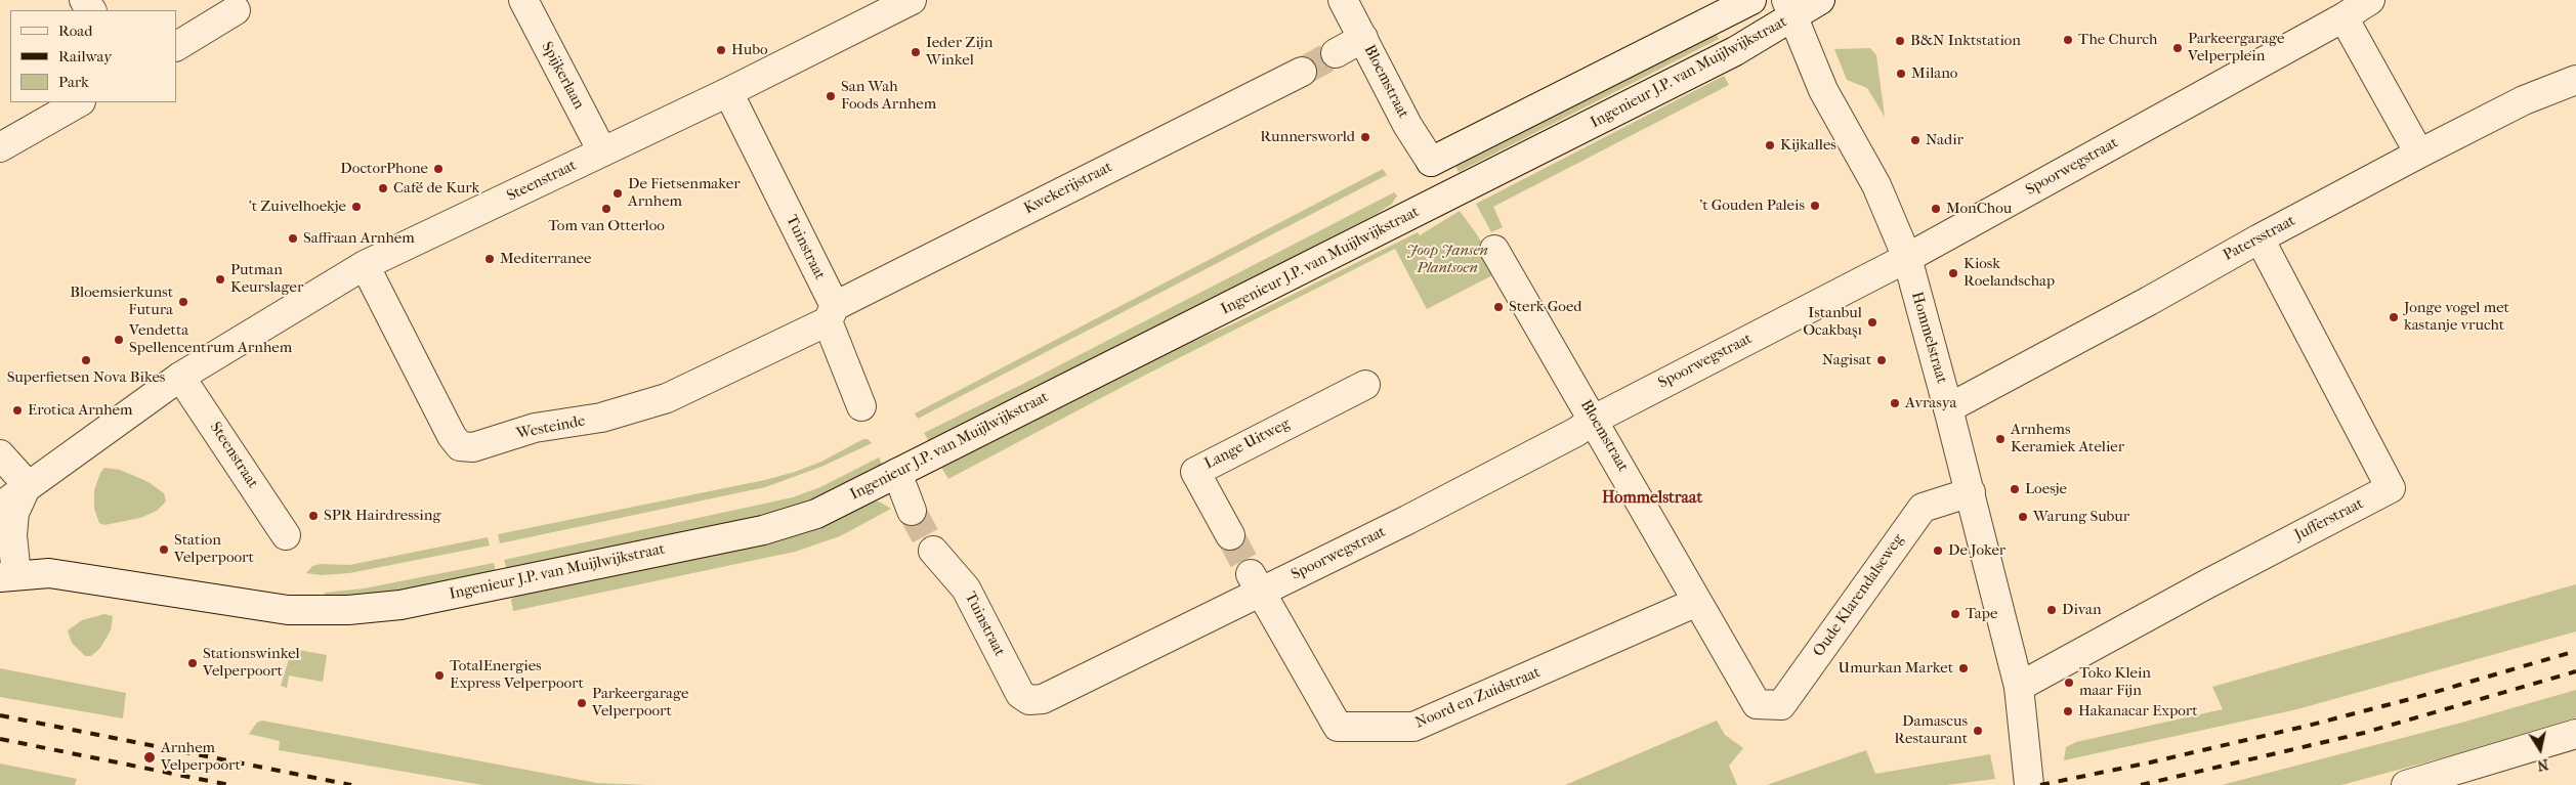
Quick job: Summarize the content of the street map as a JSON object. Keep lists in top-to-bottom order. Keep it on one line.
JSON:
{"streets":{"street":["Ingenieur J.P. van Muijlwijkstraat","Spijkerlaan","Bloemstraat","Spoorwegstraat","Steenstraat","Kwekerijstraat","Patersstraat","Tuinstraat","Hommelstraat","Westeinde","Lange Uitweg","Jufferstraat","Oude Klarendalseweg","Noord en Zuidstraat"]},"crossings":[["Ingenieur J.P. van Muijlwijkstraat","Steenstraat"],["Ingenieur J.P. van Muijlwijkstraat","Hommelstraat"],["Spijkerlaan","Steenstraat"],["Bloemstraat","Spoorwegstraat"],["Bloemstraat","Oude Klarendalseweg"],["Bloemstraat","Noord en Zuidstraat"],["Spoorwegstraat","Tuinstraat"],["Spoorwegstraat","Hommelstraat"],["Spoorwegstraat","Noord en Zuidstraat"],["Steenstraat","Tuinstraat"],["Steenstraat","Westeinde"],["Kwekerijstraat","Tuinstraat"],["Kwekerijstraat","Westeinde"],["Patersstraat","Hommelstraat"],["Patersstraat","Jufferstraat"],["Tuinstraat","Westeinde"],["Hommelstraat","Jufferstraat"],["Hommelstraat","Oude Klarendalseweg"]],"districts":["Hommelstraat"],"parks":["Joop Jansen Plantsoen"],"places":["The Church","B&N Inktstation","Parkeergarage Velperplein","Hubo","Ieder Zijn Winkel","Milano","San Wah Foods Arnhem","Runnersworld","Nadir","Kijkalles","DoctorPhone","Café de Kurk","De Fietsenmaker Arnhem","'t Gouden Paleis","'t Zuivelhoekje","Tom van Otterloo","MonChou","Saffraan Arnhem","Mediterranee","Kiosk Roelandschap","Putman Keurslager","Bloemsierkunst Futura","Sterk Goed","Jonge vogel met kastanje vrucht","Istanbul Ocakbaşı","Vendetta Spellencentrum Arnhem","Superfietsen Nova Bikes","Nagisat","Avrasya","Erotica Arnhem","Arnhems Keramiek Atelier","Loesje","SPR Hairdressing","Warung Subur","Station Velperpoort","De Joker","Divan","Tape","Stationswinkel Velperpoort","Umurkan Market","TotalEnergies Express Velperpoort","Toko Klein maar Fijn","Parkeergarage Velperpoort","Hakanacar Export","Damascus Restaurant","Arnhem Velperpoort"],"legend":["Road","Railway","Park"],"north":"bottom"}
